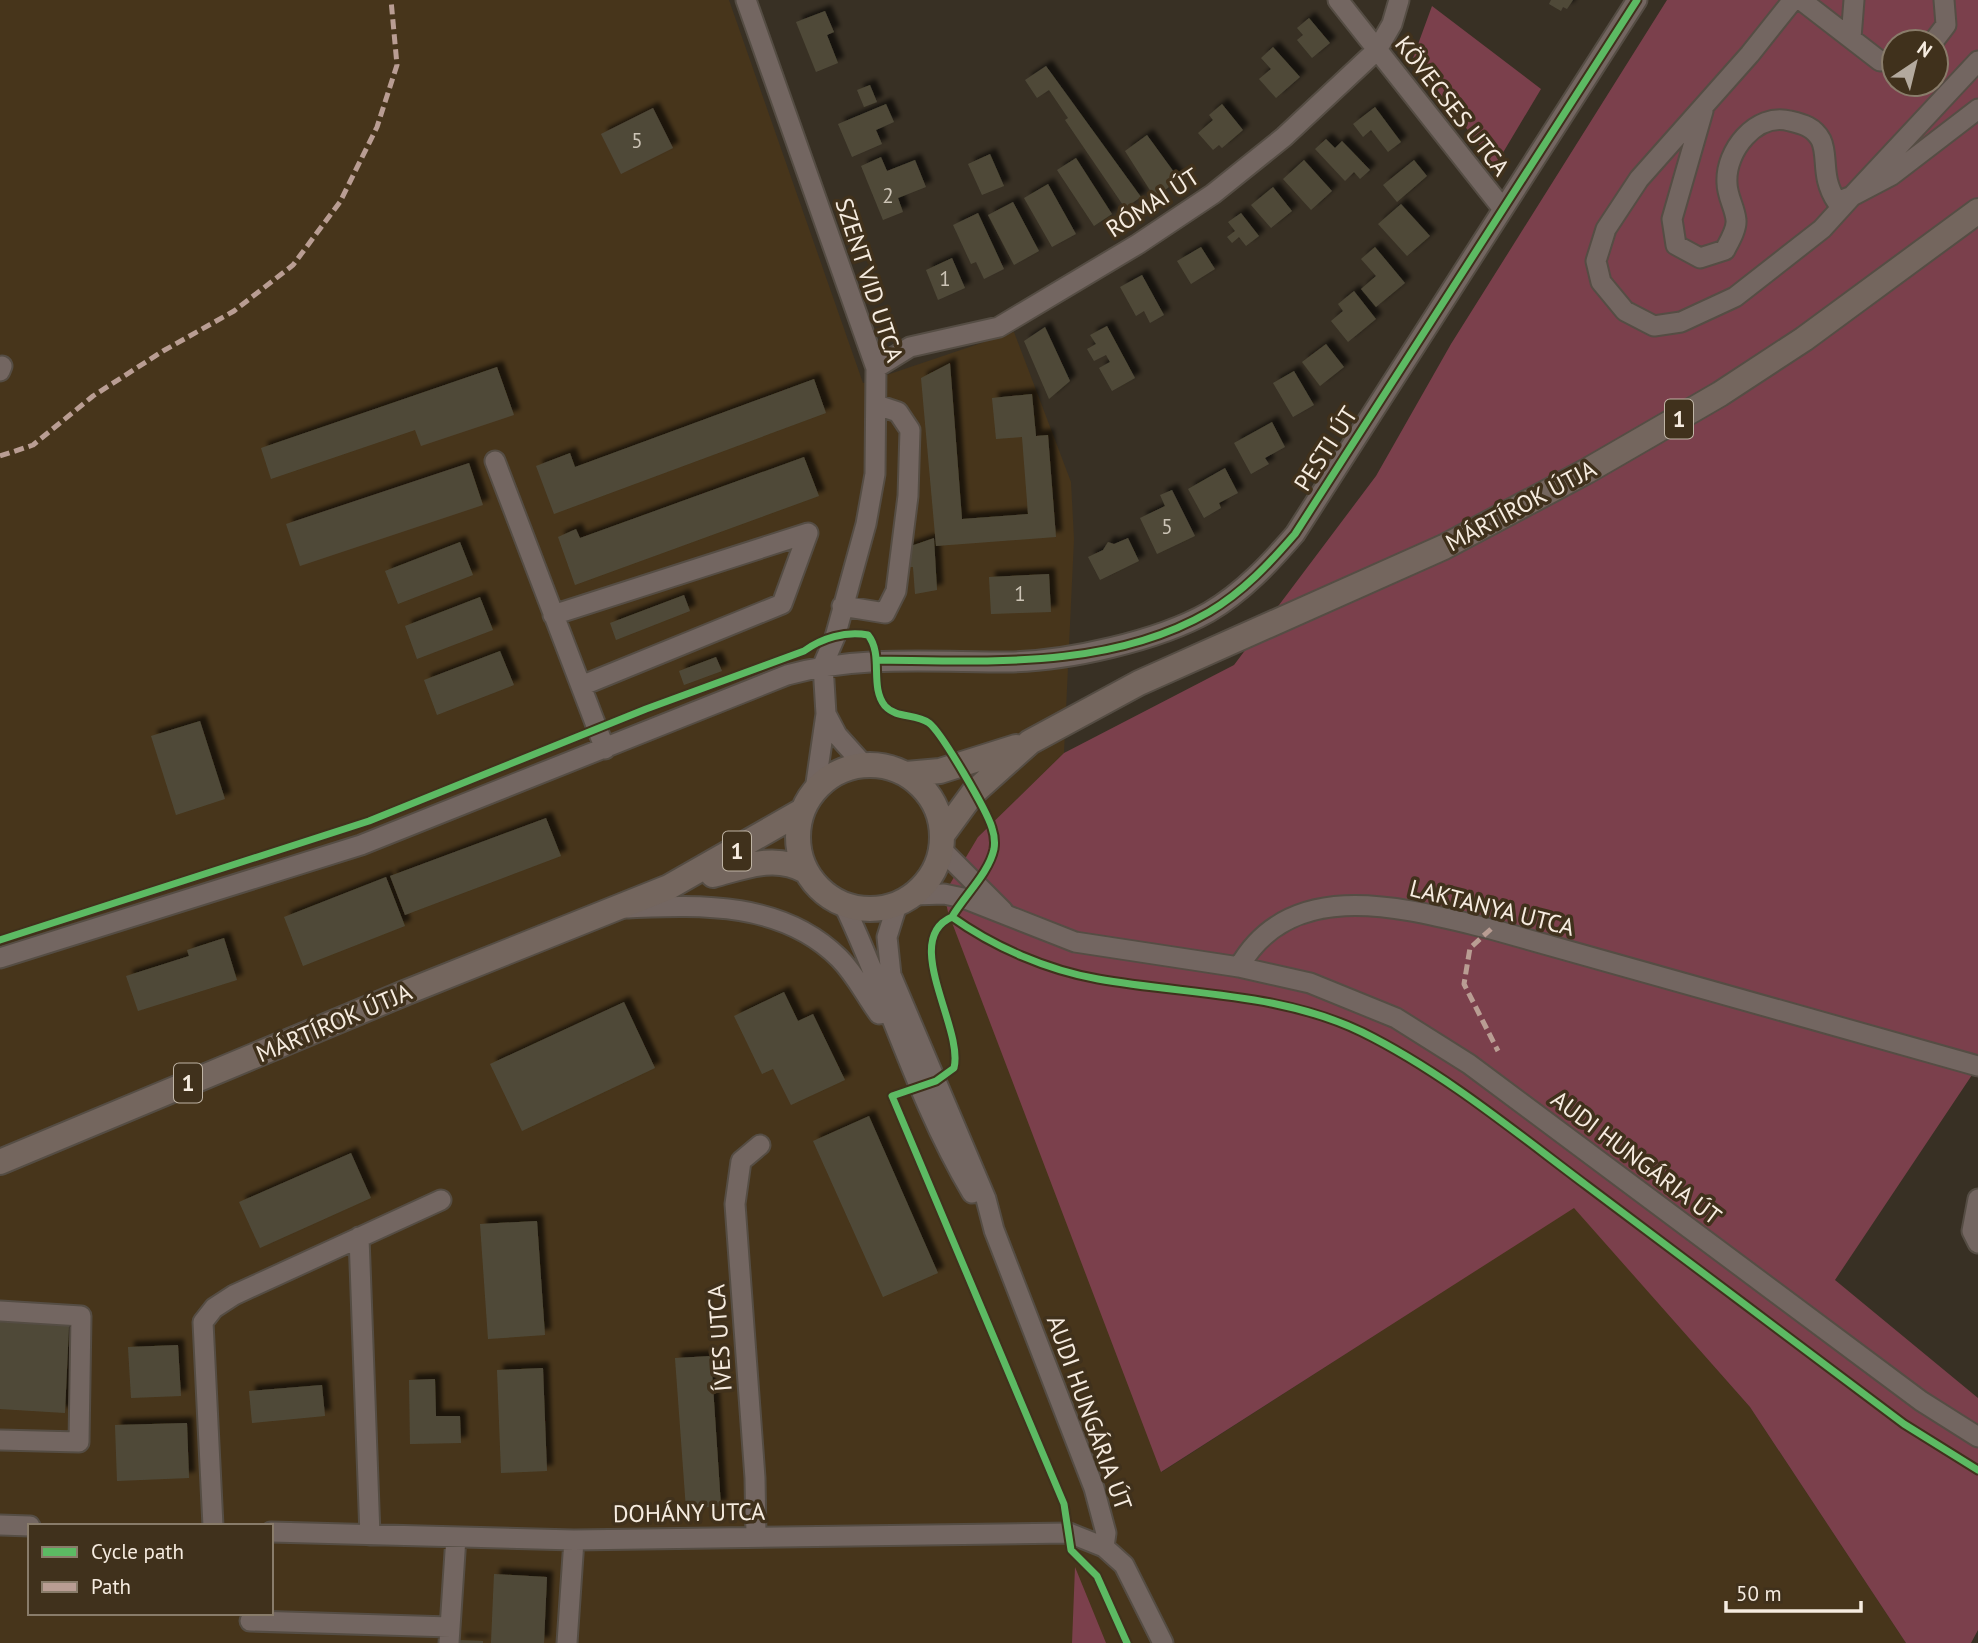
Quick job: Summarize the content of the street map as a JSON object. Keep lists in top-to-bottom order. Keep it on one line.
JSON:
{"streets":{"main road":["1","MÁRTÍROK ÚTJA"],"street":["KÖVECSES UTCA","RÓMAI ÚT","SZENT VID UTCA","PESTI ÚT","LAKTANYA UTCA","AUDI HUNGÁRIA ÚT","ÍVES UTCA","DOHÁNY UTCA"]},"crossings":[["KÖVECSES UTCA","RÓMAI ÚT"],["KÖVECSES UTCA","PESTI ÚT"],["RÓMAI ÚT","SZENT VID UTCA"],["SZENT VID UTCA","PESTI ÚT"],["LAKTANYA UTCA","AUDI HUNGÁRIA ÚT"],["AUDI HUNGÁRIA ÚT","DOHÁNY UTCA"],["ÍVES UTCA","DOHÁNY UTCA"]],"house_numbers":["5","2","1","5","1"],"legend":["Cycle path","Path"],"scale_bar":"50 m","north":"top right"}
